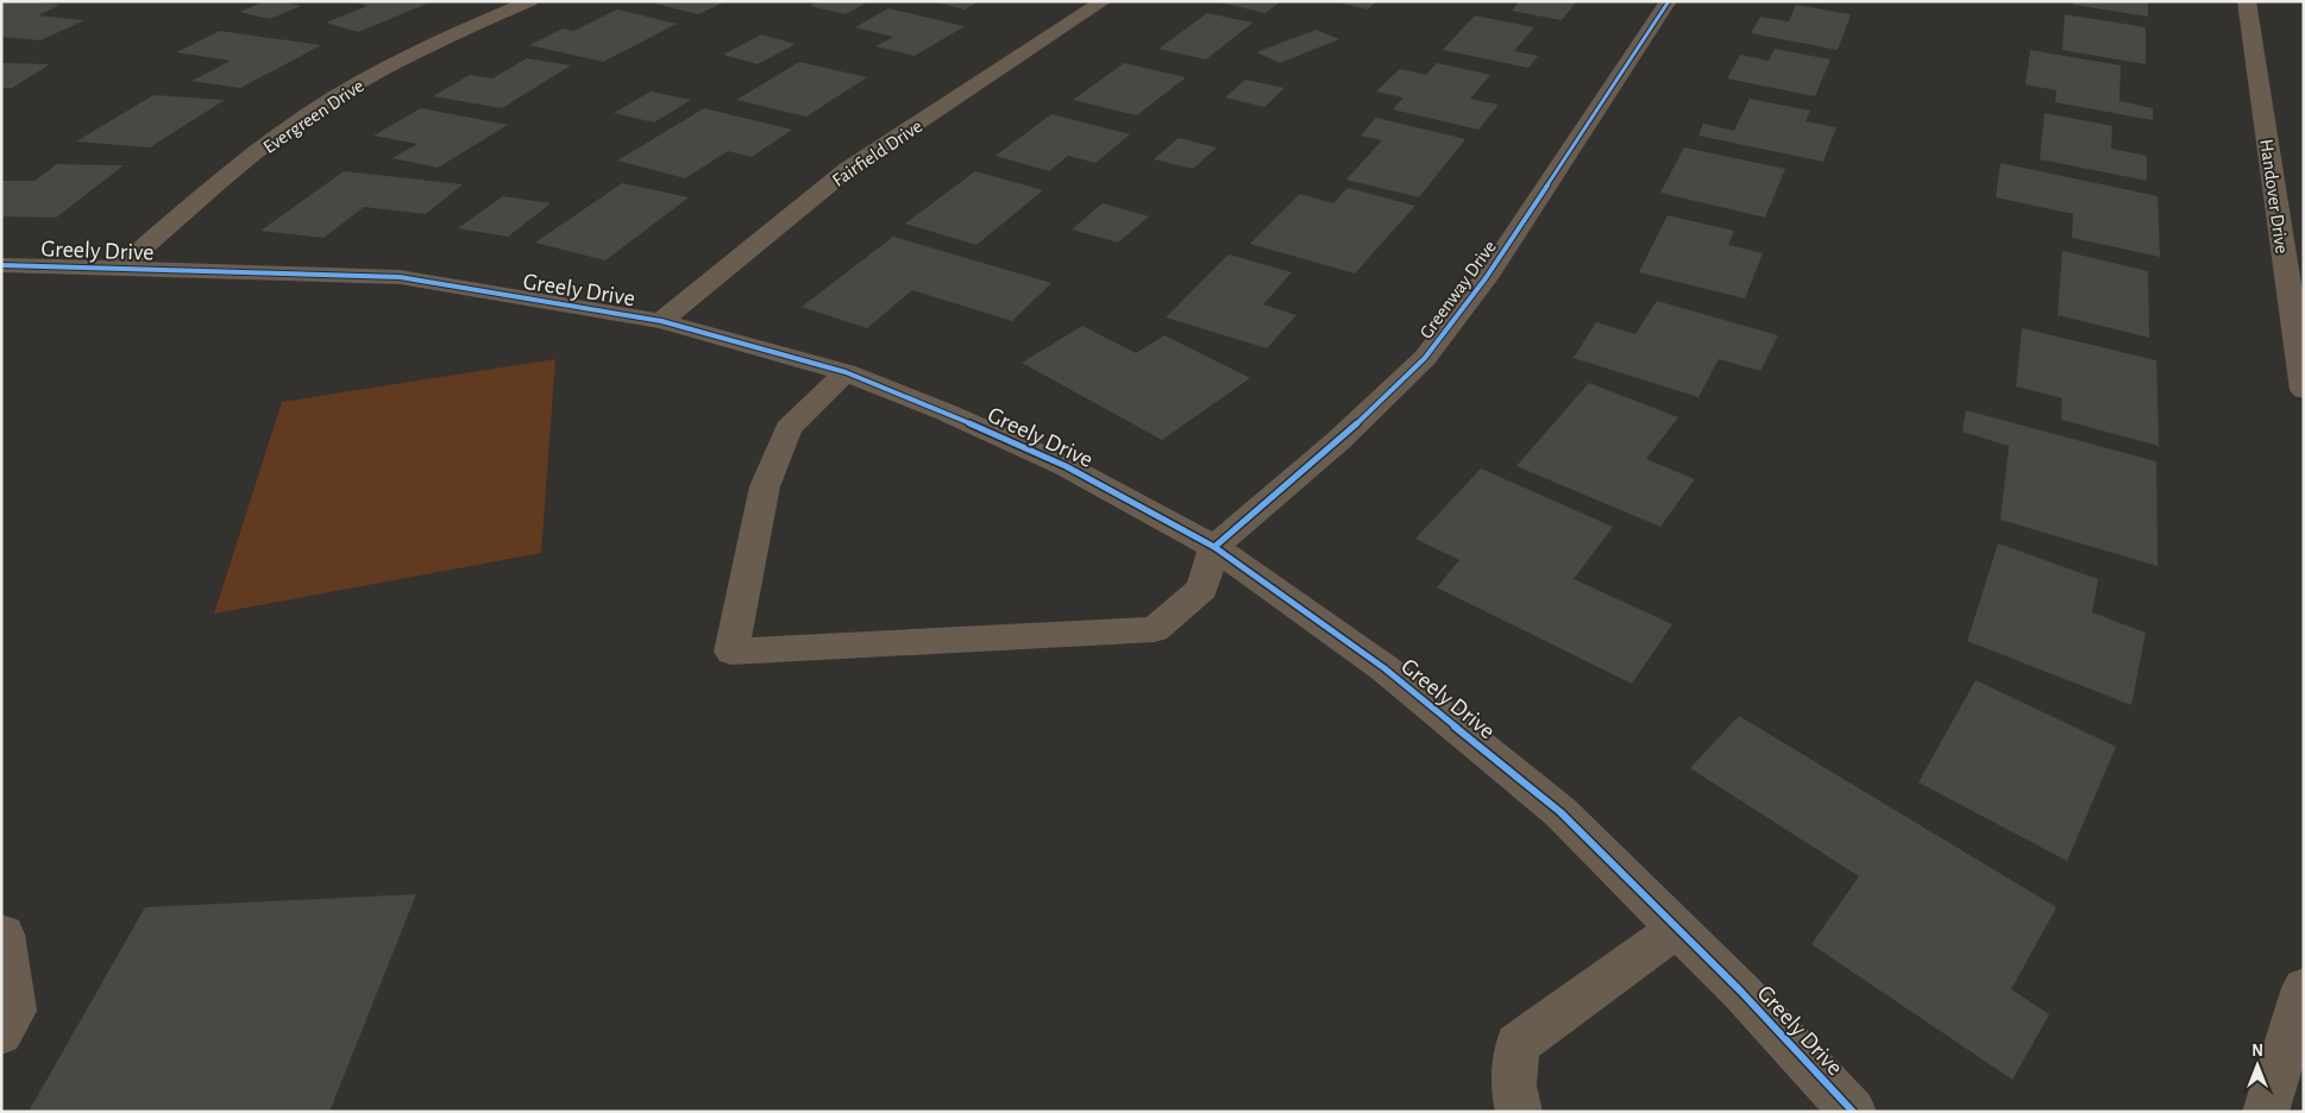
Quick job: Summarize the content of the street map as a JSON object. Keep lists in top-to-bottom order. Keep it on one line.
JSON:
{"streets":{"street":["Evergreen Drive","Fairfield Drive","Handover Drive","Greely Drive","Greenway Drive"]},"crossings":[["Evergreen Drive","Greely Drive"],["Fairfield Drive","Greely Drive"],["Greely Drive","Greenway Drive"]],"north":"top"}
